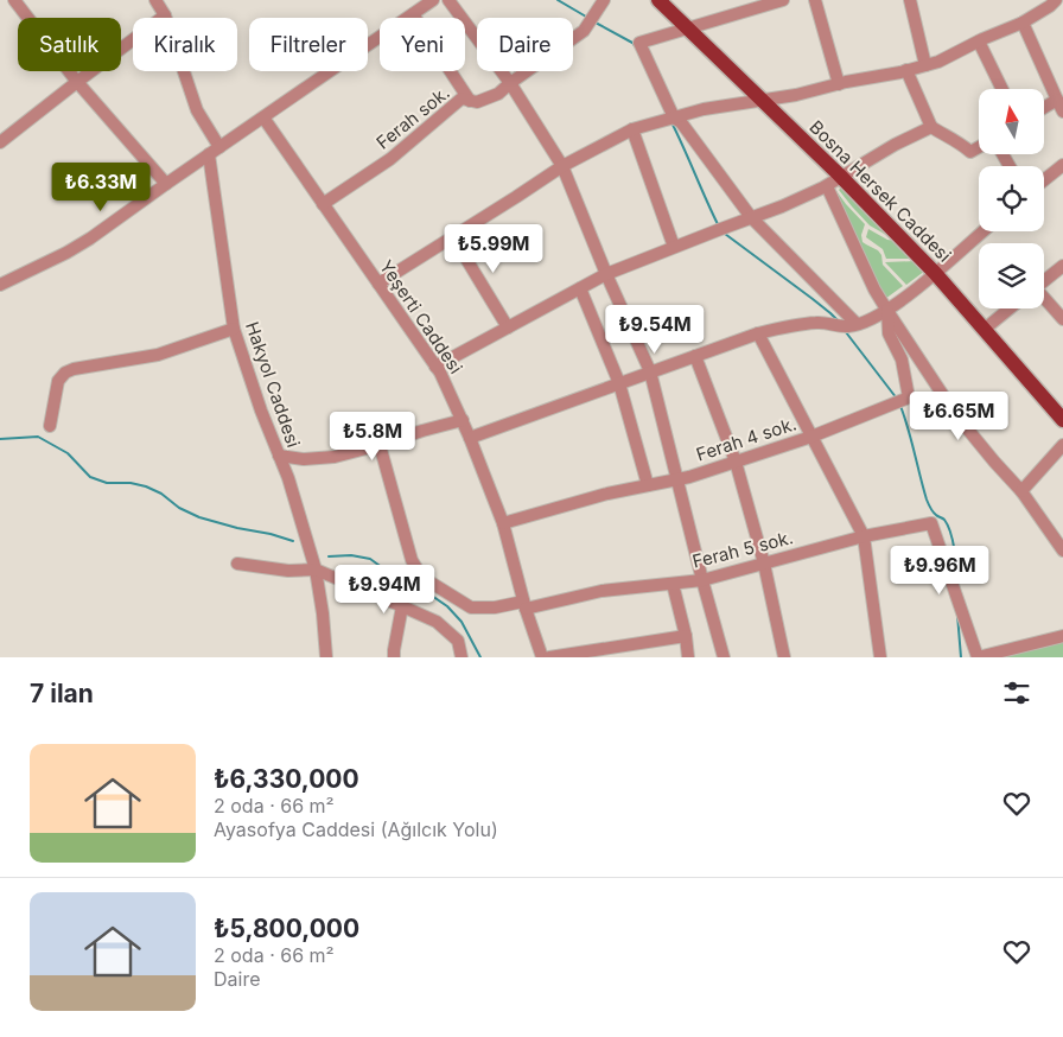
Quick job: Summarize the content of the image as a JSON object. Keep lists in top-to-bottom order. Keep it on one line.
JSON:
{"streets":{"main road":["Bosna Hersek Caddesi"],"street":["Ferah sok.","Yeşerti Caddesi","Hakyol Caddesi","Ferah 4 sok.","Ferah 5 sok."]},"crossings":[["Ferah sok.","Yeşerti Caddesi"],["Yeşerti Caddesi","Ferah 4 sok."],["Yeşerti Caddesi","Ferah 5 sok."]],"north":"top","page":{"chip":["Satılık","Kiralık","Filtreler","Yeni","Daire"],"price":["₺6.33M","₺5.99M","₺9.54M","₺6.65M","₺5.8M","₺9.96M","₺9.94M"],"heading":"7 ilan","list":[{"name":"₺6,330,000","note":"2 oda · 66 m² · Ayasofya Caddesi (Ağılcık Yolu)"},{"name":"₺5,800,000","note":"2 oda · 66 m² · Daire"}]}}
